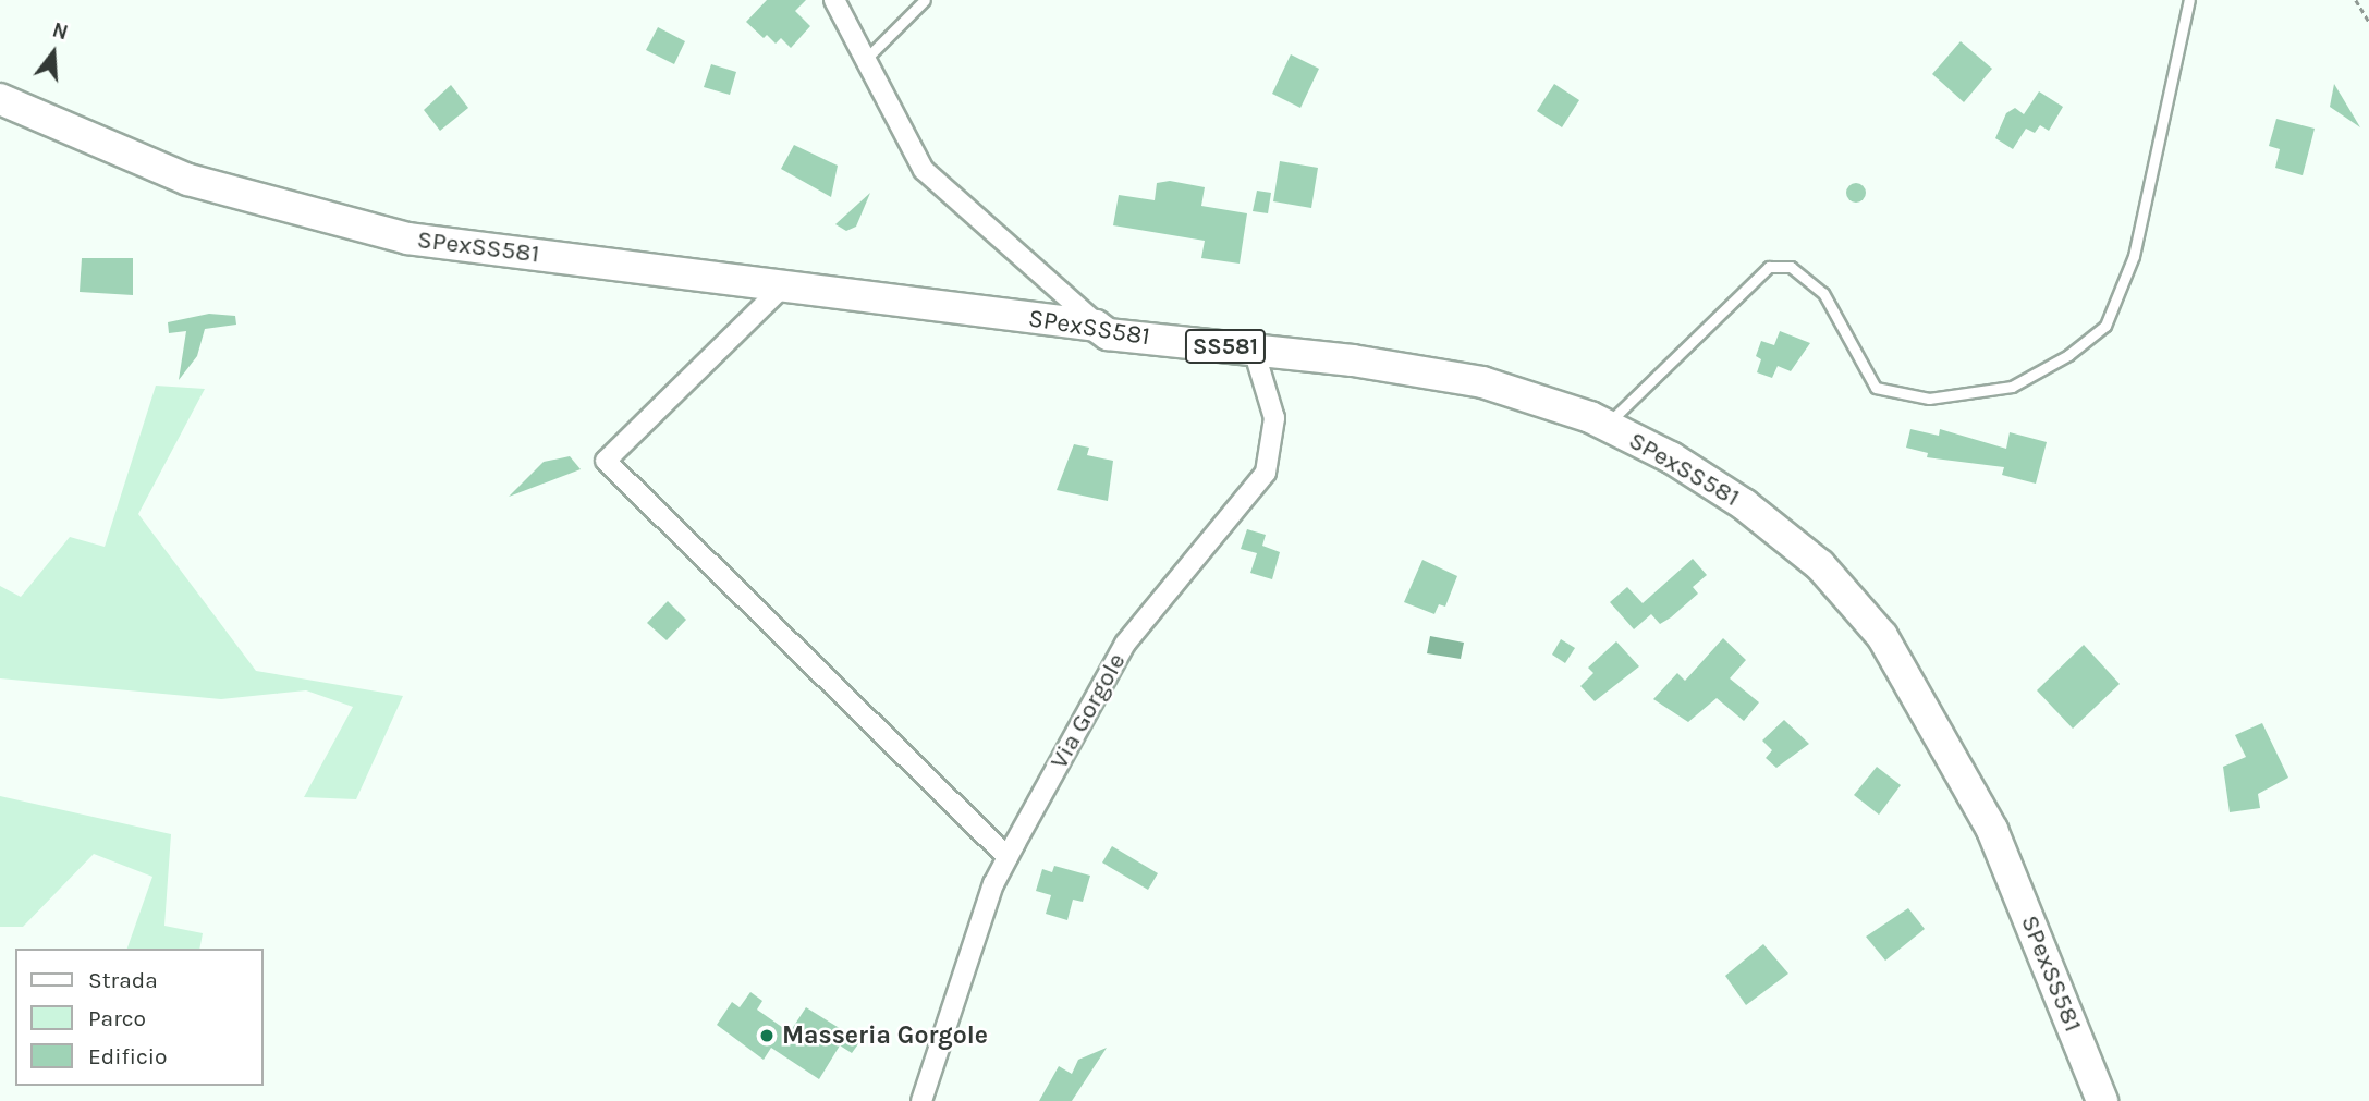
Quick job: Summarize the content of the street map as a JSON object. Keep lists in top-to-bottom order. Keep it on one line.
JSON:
{"streets":{"main road":["SPexSS581","SS581"],"street":["Via Gorgole"]},"crossings":[["SPexSS581","Via Gorgole"]],"places":["Masseria Gorgole"],"legend":["Strada","Parco","Edificio"],"north":"top"}
